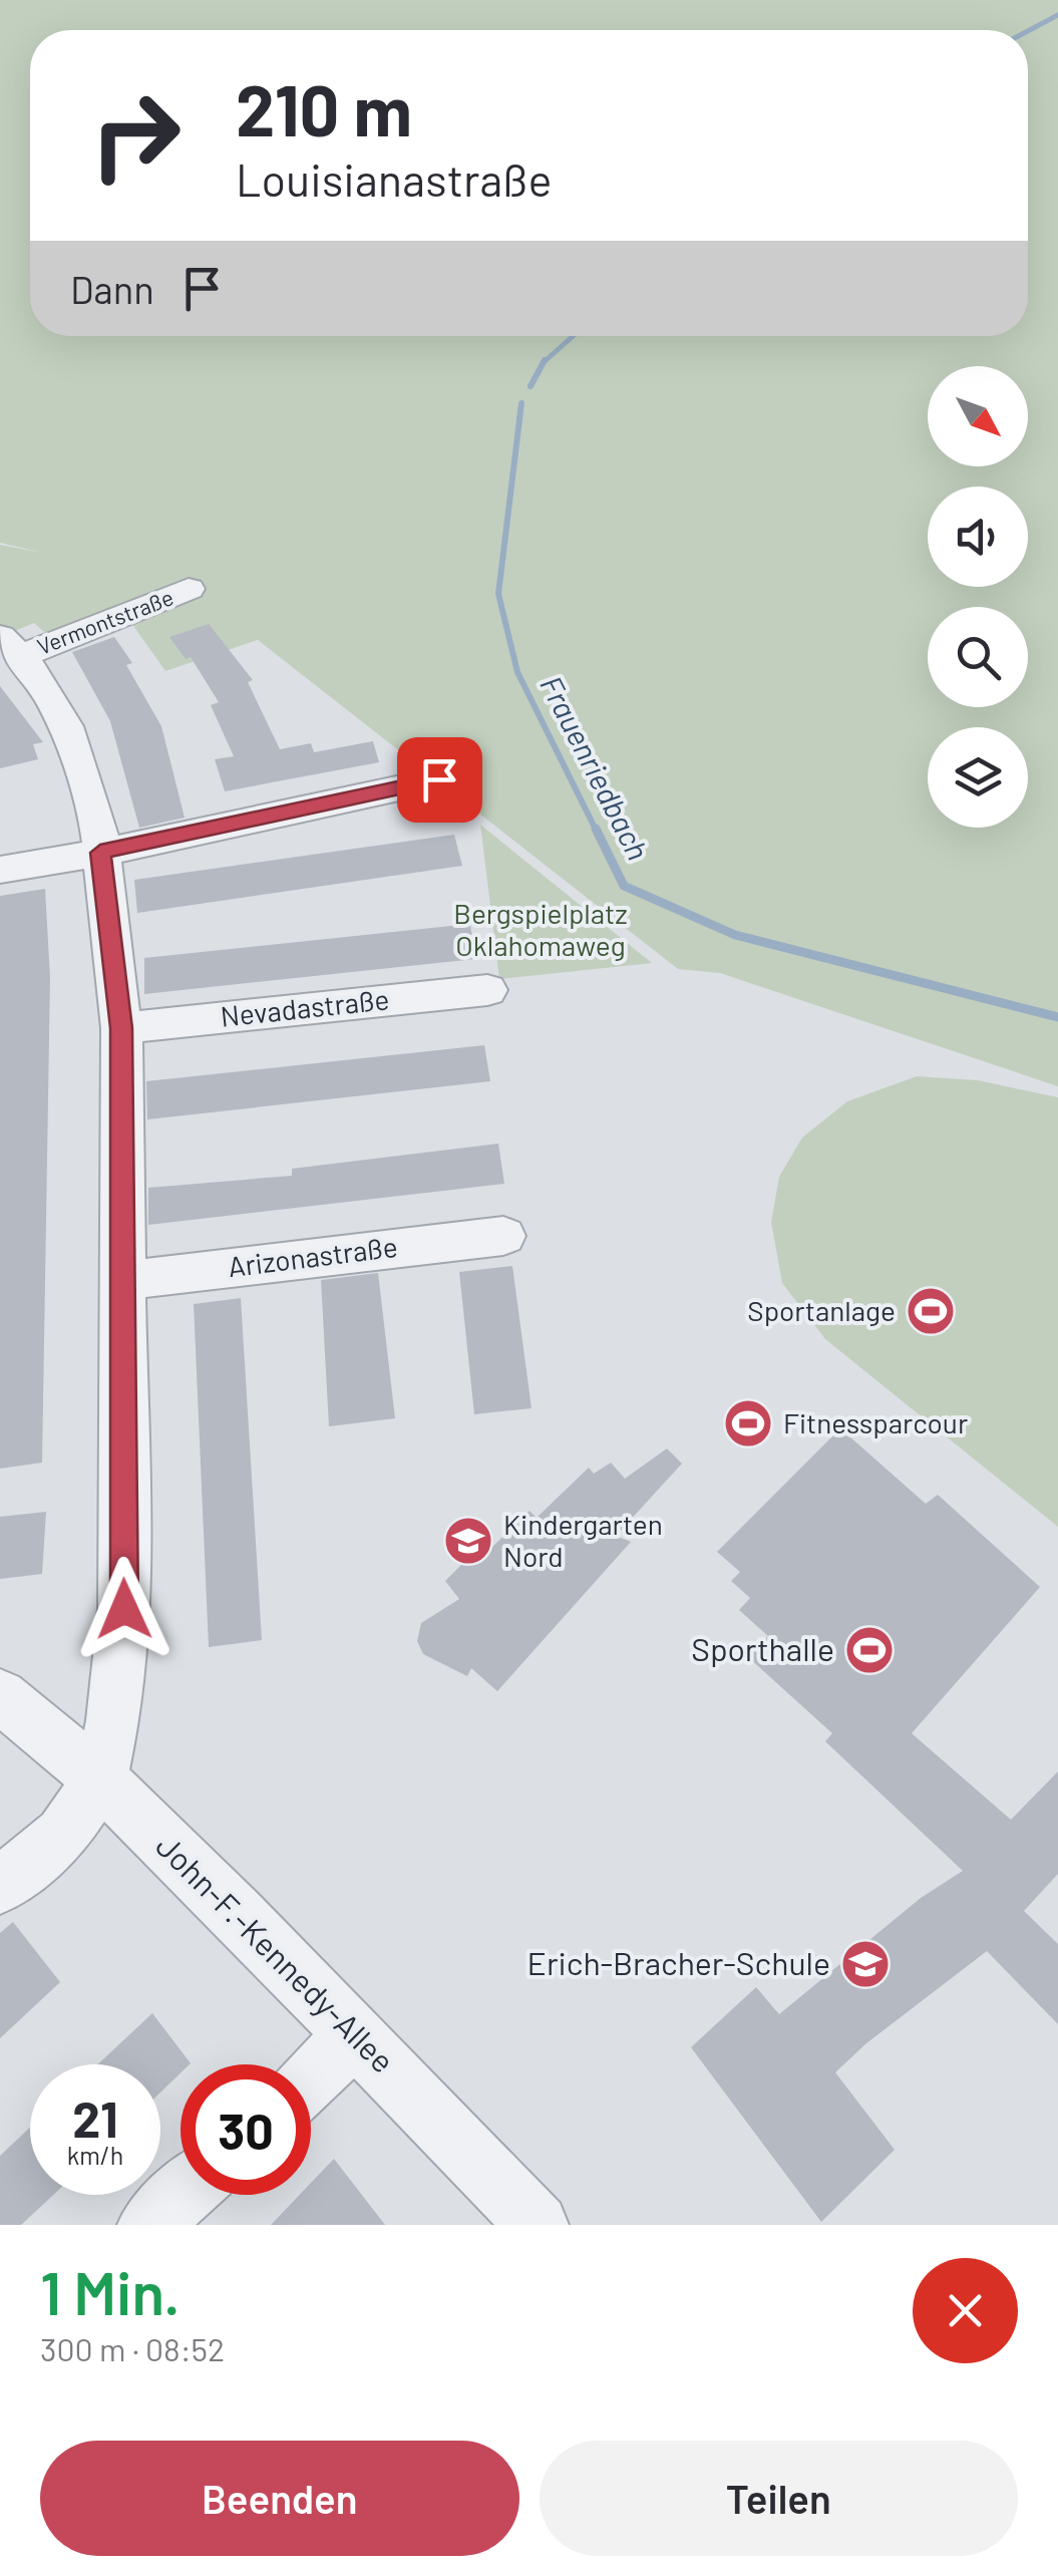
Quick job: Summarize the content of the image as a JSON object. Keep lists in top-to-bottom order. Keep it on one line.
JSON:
{"streets":{"street":["Vermontstraße","Nevadastraße","Arizonastraße","John-F.-Kennedy-Allee"]},"crossings":[["Vermontstraße","Nevadastraße"],["Vermontstraße","Arizonastraße"],["Vermontstraße","John-F.-Kennedy-Allee"]],"water":["Frauenriedbach"],"parks":["Bergspielplatz Oklahomaweg"],"places":{"sports":["Sportanlage","Fitnessparcour","Sporthalle"],"school or university":["Kindergarten Nord","Erich-Bracher-Schule"]},"north":"bottom right","page":{"turn":["210 m","Louisianastraße"],"then":"Dann","speed":"21 km/h","limit":"30","heading":["1 Min.","300 m · 08:52"],"buttons":["Beenden","Teilen"]}}
